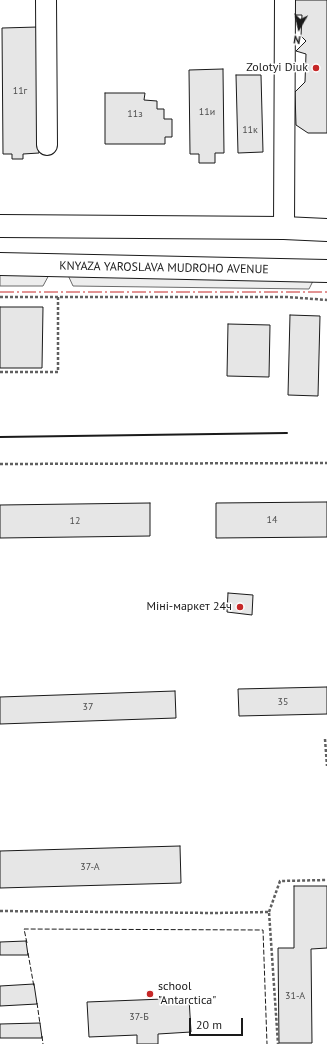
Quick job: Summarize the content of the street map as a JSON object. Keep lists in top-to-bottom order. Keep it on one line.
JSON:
{"streets":{"main road":["KNYAZA YAROSLAVA MUDROHO AVENUE"]},"places":["Zolotyi Diuk","Міні-маркет 24ч","school \"Antarctica\""],"house_numbers":["11г","11и","11з","11к","14","12","35","37","37-А","31-А","37-Б"],"scale_bar":"20 m","north":"bottom"}
